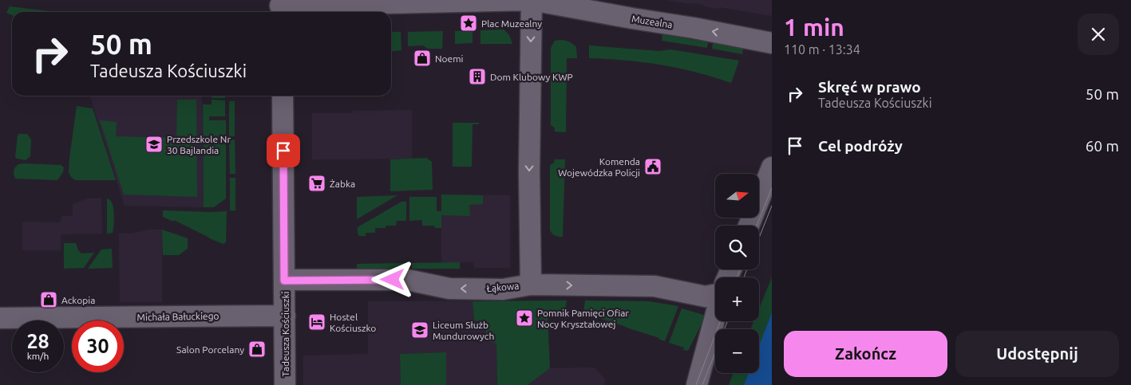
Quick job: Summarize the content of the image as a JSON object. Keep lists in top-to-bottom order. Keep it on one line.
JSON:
{"streets":{"street":["Muzealna","Łąkowa","Michała Bałuckiego","Tadeusza Kościuszki"]},"crossings":[["Łąkowa","Tadeusza Kościuszki"],["Michała Bałuckiego","Tadeusza Kościuszki"]],"one_way":["Muzealna"],"places":{"place":["Plac Muzealny","Pomnik Pamięci Ofiar Nocy Kryształowej"],"shop":["Noemi","Ackopia","Salon Porcelany"],"building":["Dom Klubowy KWP"],"school or university":["Przedszkole Nr 30 Bajlandia","Liceum Służb Mundurowych"],"public building":["Komenda Wojewódzka Policji"],"supermarket":["Żabka"],"hotel":["Hostel Kościuszko"]},"north":"right","page":{"heading":["1 min","110 m · 13:34"],"turn":["50 m","Tadeusza Kościuszki"],"list":[{"name":"Skręć w prawo","note":"Tadeusza Kościuszki","value":"50 m"},{"name":"Cel podróży","value":"60 m"}],"map_buttons":["+","−"],"speed":"28 km/h","limit":"30","buttons":["Zakończ","Udostępnij"]}}
